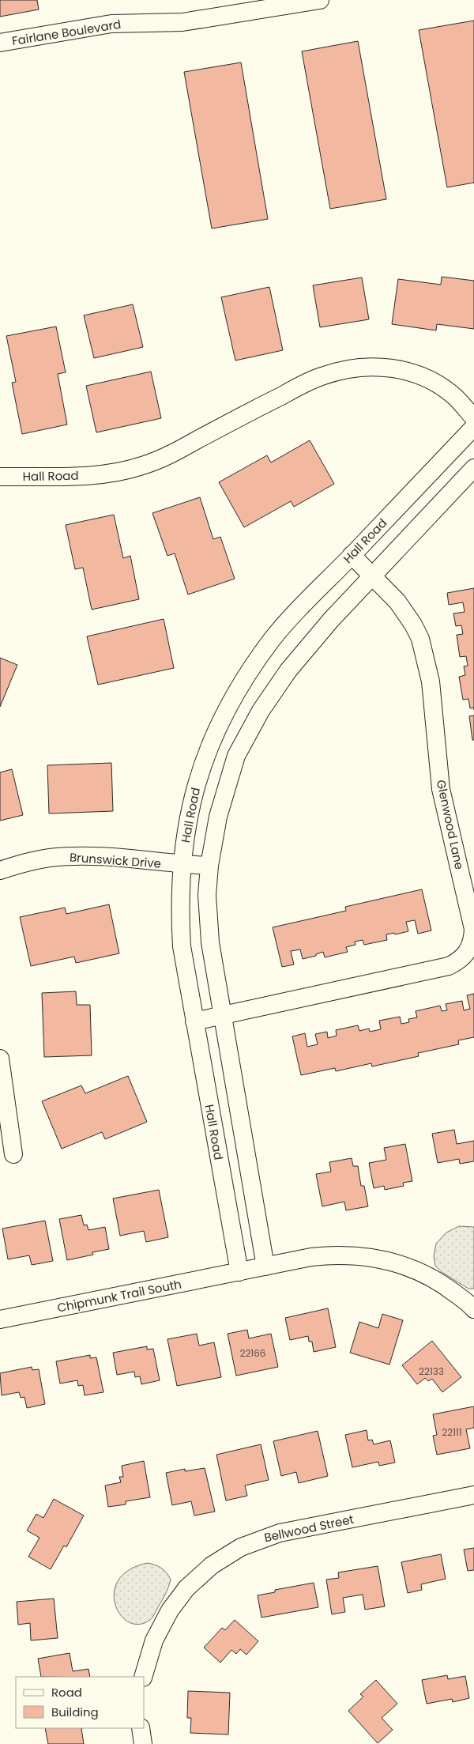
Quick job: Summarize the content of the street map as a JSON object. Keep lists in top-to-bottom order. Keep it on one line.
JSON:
{"streets":{"street":["Fairlane Boulevard","Hall Road","Glenwood Lane","Brunswick Drive","Chipmunk Trail South","Bellwood Street"]},"crossings":[["Hall Road","Glenwood Lane"],["Hall Road","Brunswick Drive"],["Hall Road","Chipmunk Trail South"]],"house_numbers":["22166","22133","22111"],"legend":["Road","Building"]}
